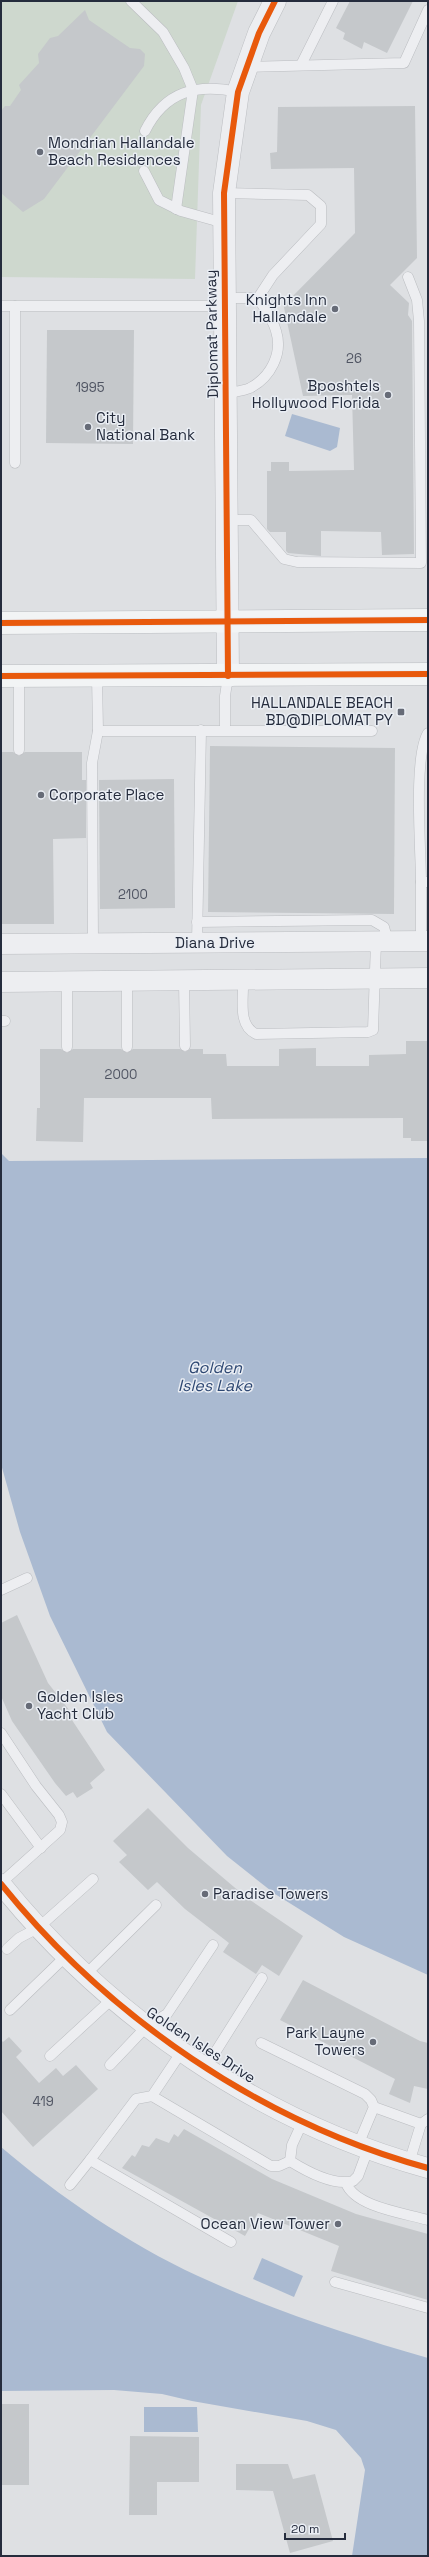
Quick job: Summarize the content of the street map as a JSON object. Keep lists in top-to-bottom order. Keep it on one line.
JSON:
{"streets":{"street":["Diplomat Parkway","Diana Drive","Golden Isles Drive"]},"water":["Golden Isles Lake"],"places":{"other":["Mondrian Hallandale Beach Residences","Knights Inn Hallandale","Bposhtels Hollywood Florida","City National Bank","Corporate Place","Golden Isles Yacht Club","Paradise Towers","Park Layne Towers","Ocean View Tower"],"transit":["HALLANDALE BEACH BD@DIPLOMAT PY"]},"house_numbers":["26","1995","2100","2000","419"],"scale_bar":"20 m"}
